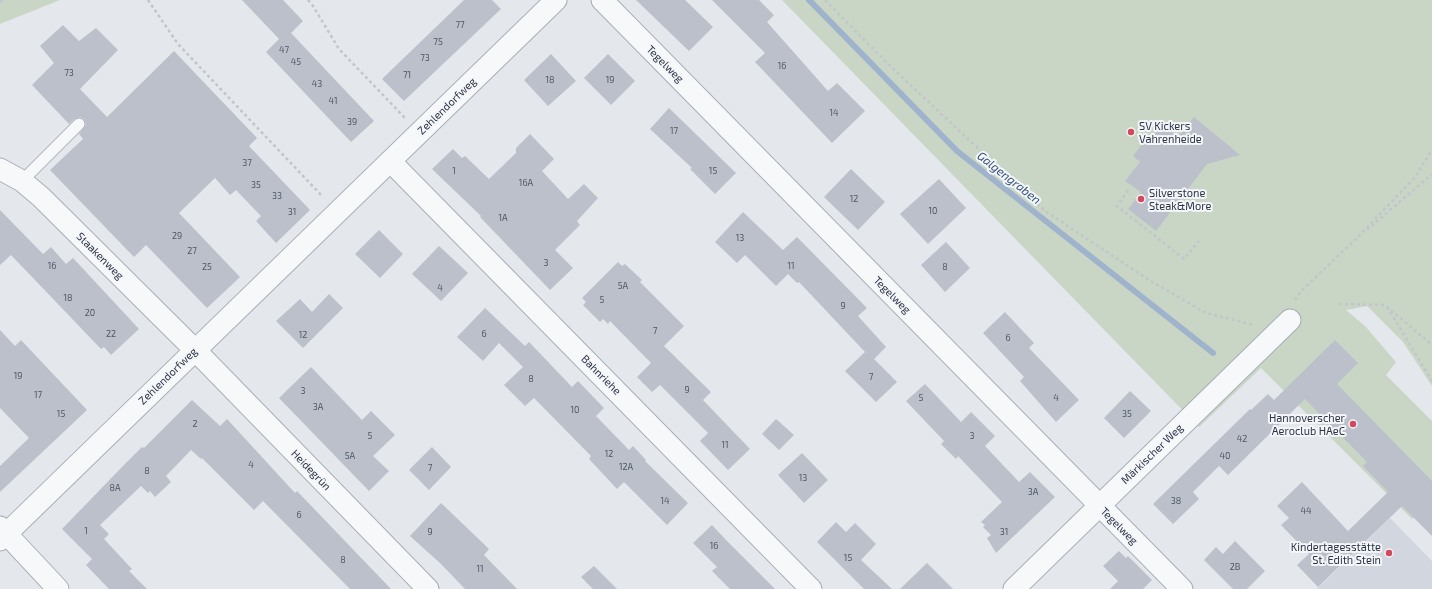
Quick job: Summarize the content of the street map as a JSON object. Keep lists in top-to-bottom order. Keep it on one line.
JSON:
{"streets":{"street":["Tegelweg","Zehlendorfweg","Staakenweg","Bahnriehe","Märkischer Weg","Heidegrün"]},"crossings":[["Tegelweg","Märkischer Weg"],["Zehlendorfweg","Staakenweg"],["Zehlendorfweg","Bahnriehe"],["Zehlendorfweg","Heidegrün"],["Staakenweg","Heidegrün"]],"water":["Galgengraben"],"places":["SV Kickers Vahrenheide","Silverstone Steak&More","Hannoverscher Aeroclub HAeC","Kindertagesstätte St. Edith Stein"],"house_numbers":["77","75","47","73","45","16","73","71","18","19","43","41","14","39","17","37","1","15","16A","35","33","12","10","31","1A","29","13","27","3","16","11","25","8","5A","4","18","5","9","20","7","22","6","12","6","19","7","8","9","3","17","5","4","3A","10","15","35","2","5","3","42","11","12","5A","40","4","12A","7","8","13","8A","3A","14","38","44","6","1","9","31","16","15","8","2B","11"]}
